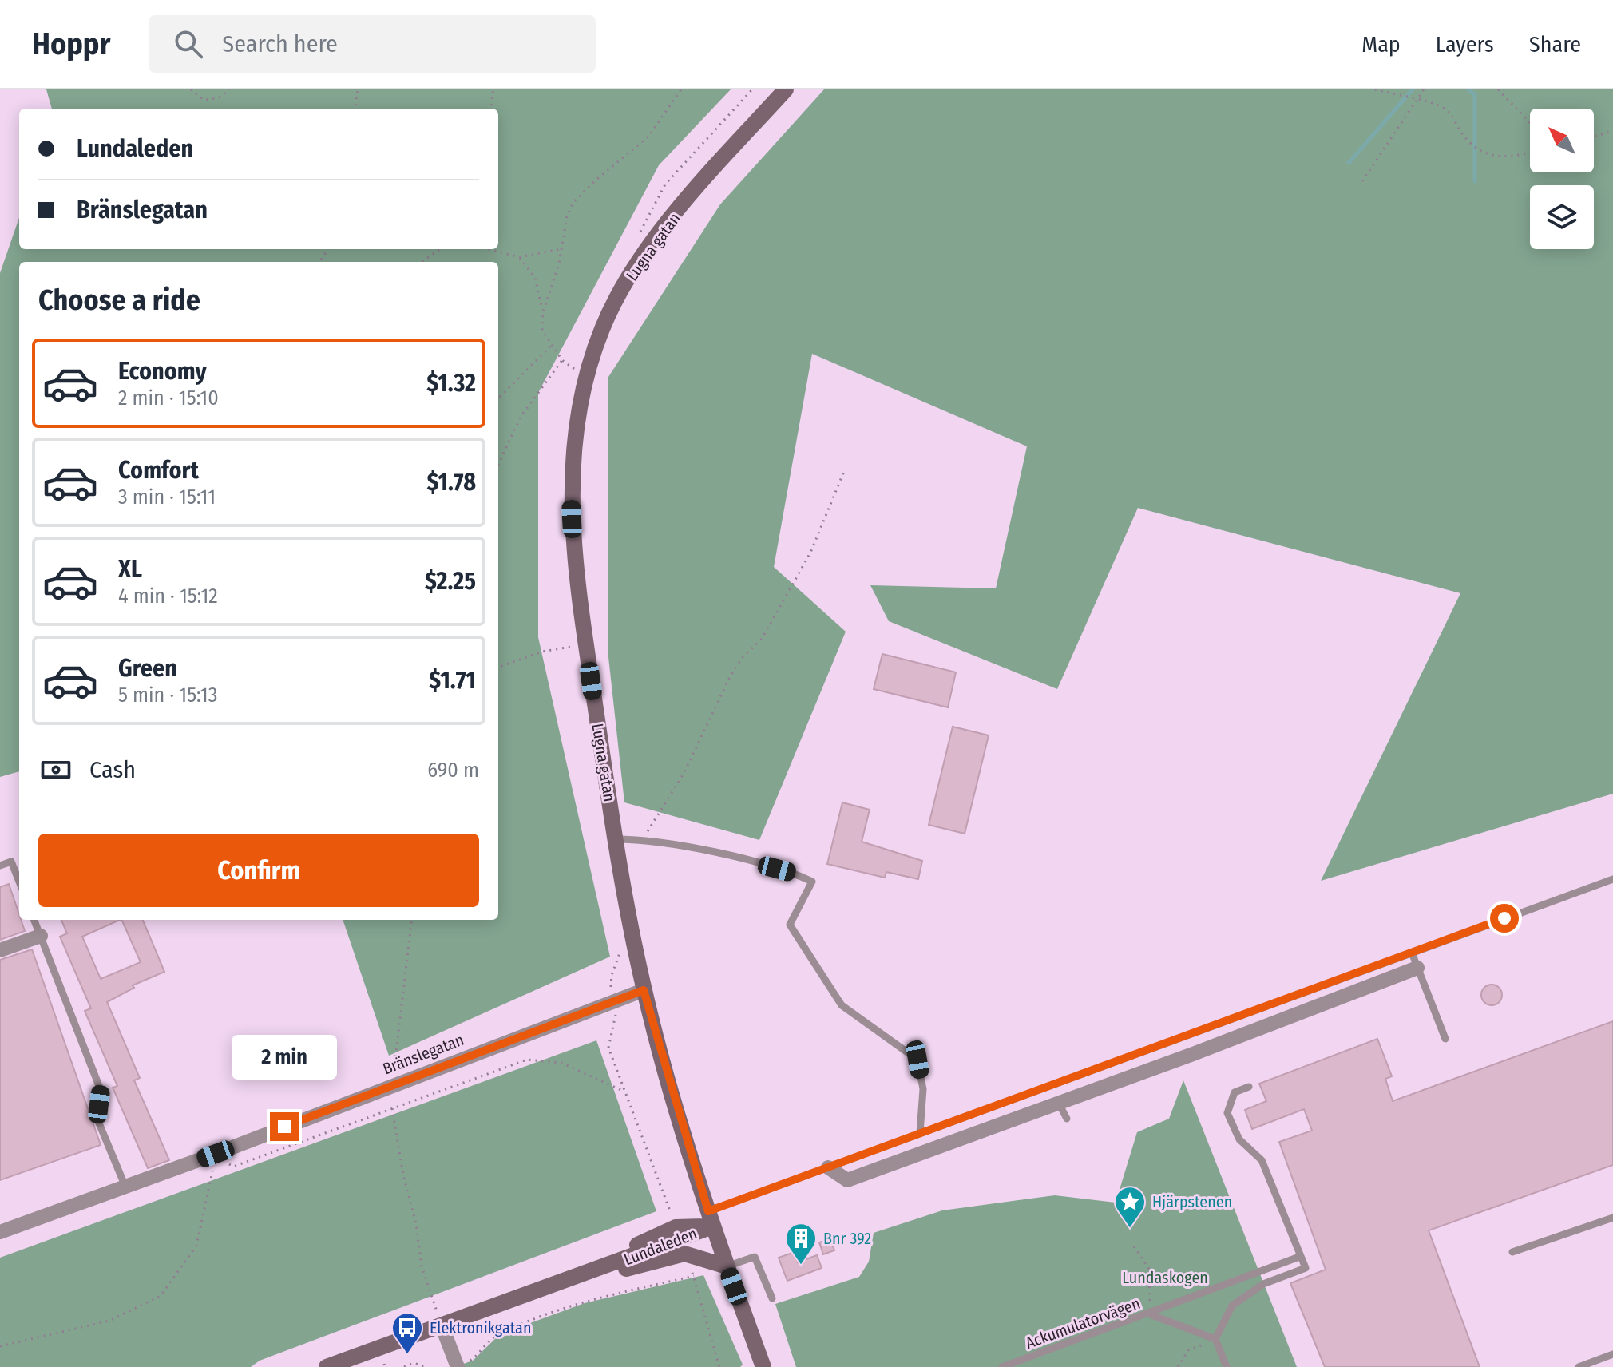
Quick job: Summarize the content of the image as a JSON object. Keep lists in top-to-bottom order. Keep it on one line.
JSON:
{"streets":{"main road":["Lugna gatan","Lundaleden"],"street":["Bränslegatan"],"lane":["Ackumulatorvägen"]},"crossings":[["Lugna gatan","Bränslegatan"],["Lugna gatan","Lundaleden"]],"parks":["Lundaskogen"],"places":{"place":["Hjärpstenen"],"building":["Bnr 392"],"bus stop":["Elektronikgatan"]},"north":"top left","page":{"header":"Hoppr","search":"Search here","nav":["Map","Layers","Share"],"banner":["Lundaleden","Bränslegatan"],"heading":"Choose a ride","list":[{"name":"Economy","note":"2 min · 15:10","value":"$1.32"},{"name":"Comfort","note":"3 min · 15:11","value":"$1.78"},{"name":"XL","note":"4 min · 15:12","value":"$2.25"},{"name":"Green","note":"5 min · 15:13","value":"$1.71"}],"pay":["Cash","690 m"],"buttons":"Confirm","bubble":"2 min"}}
